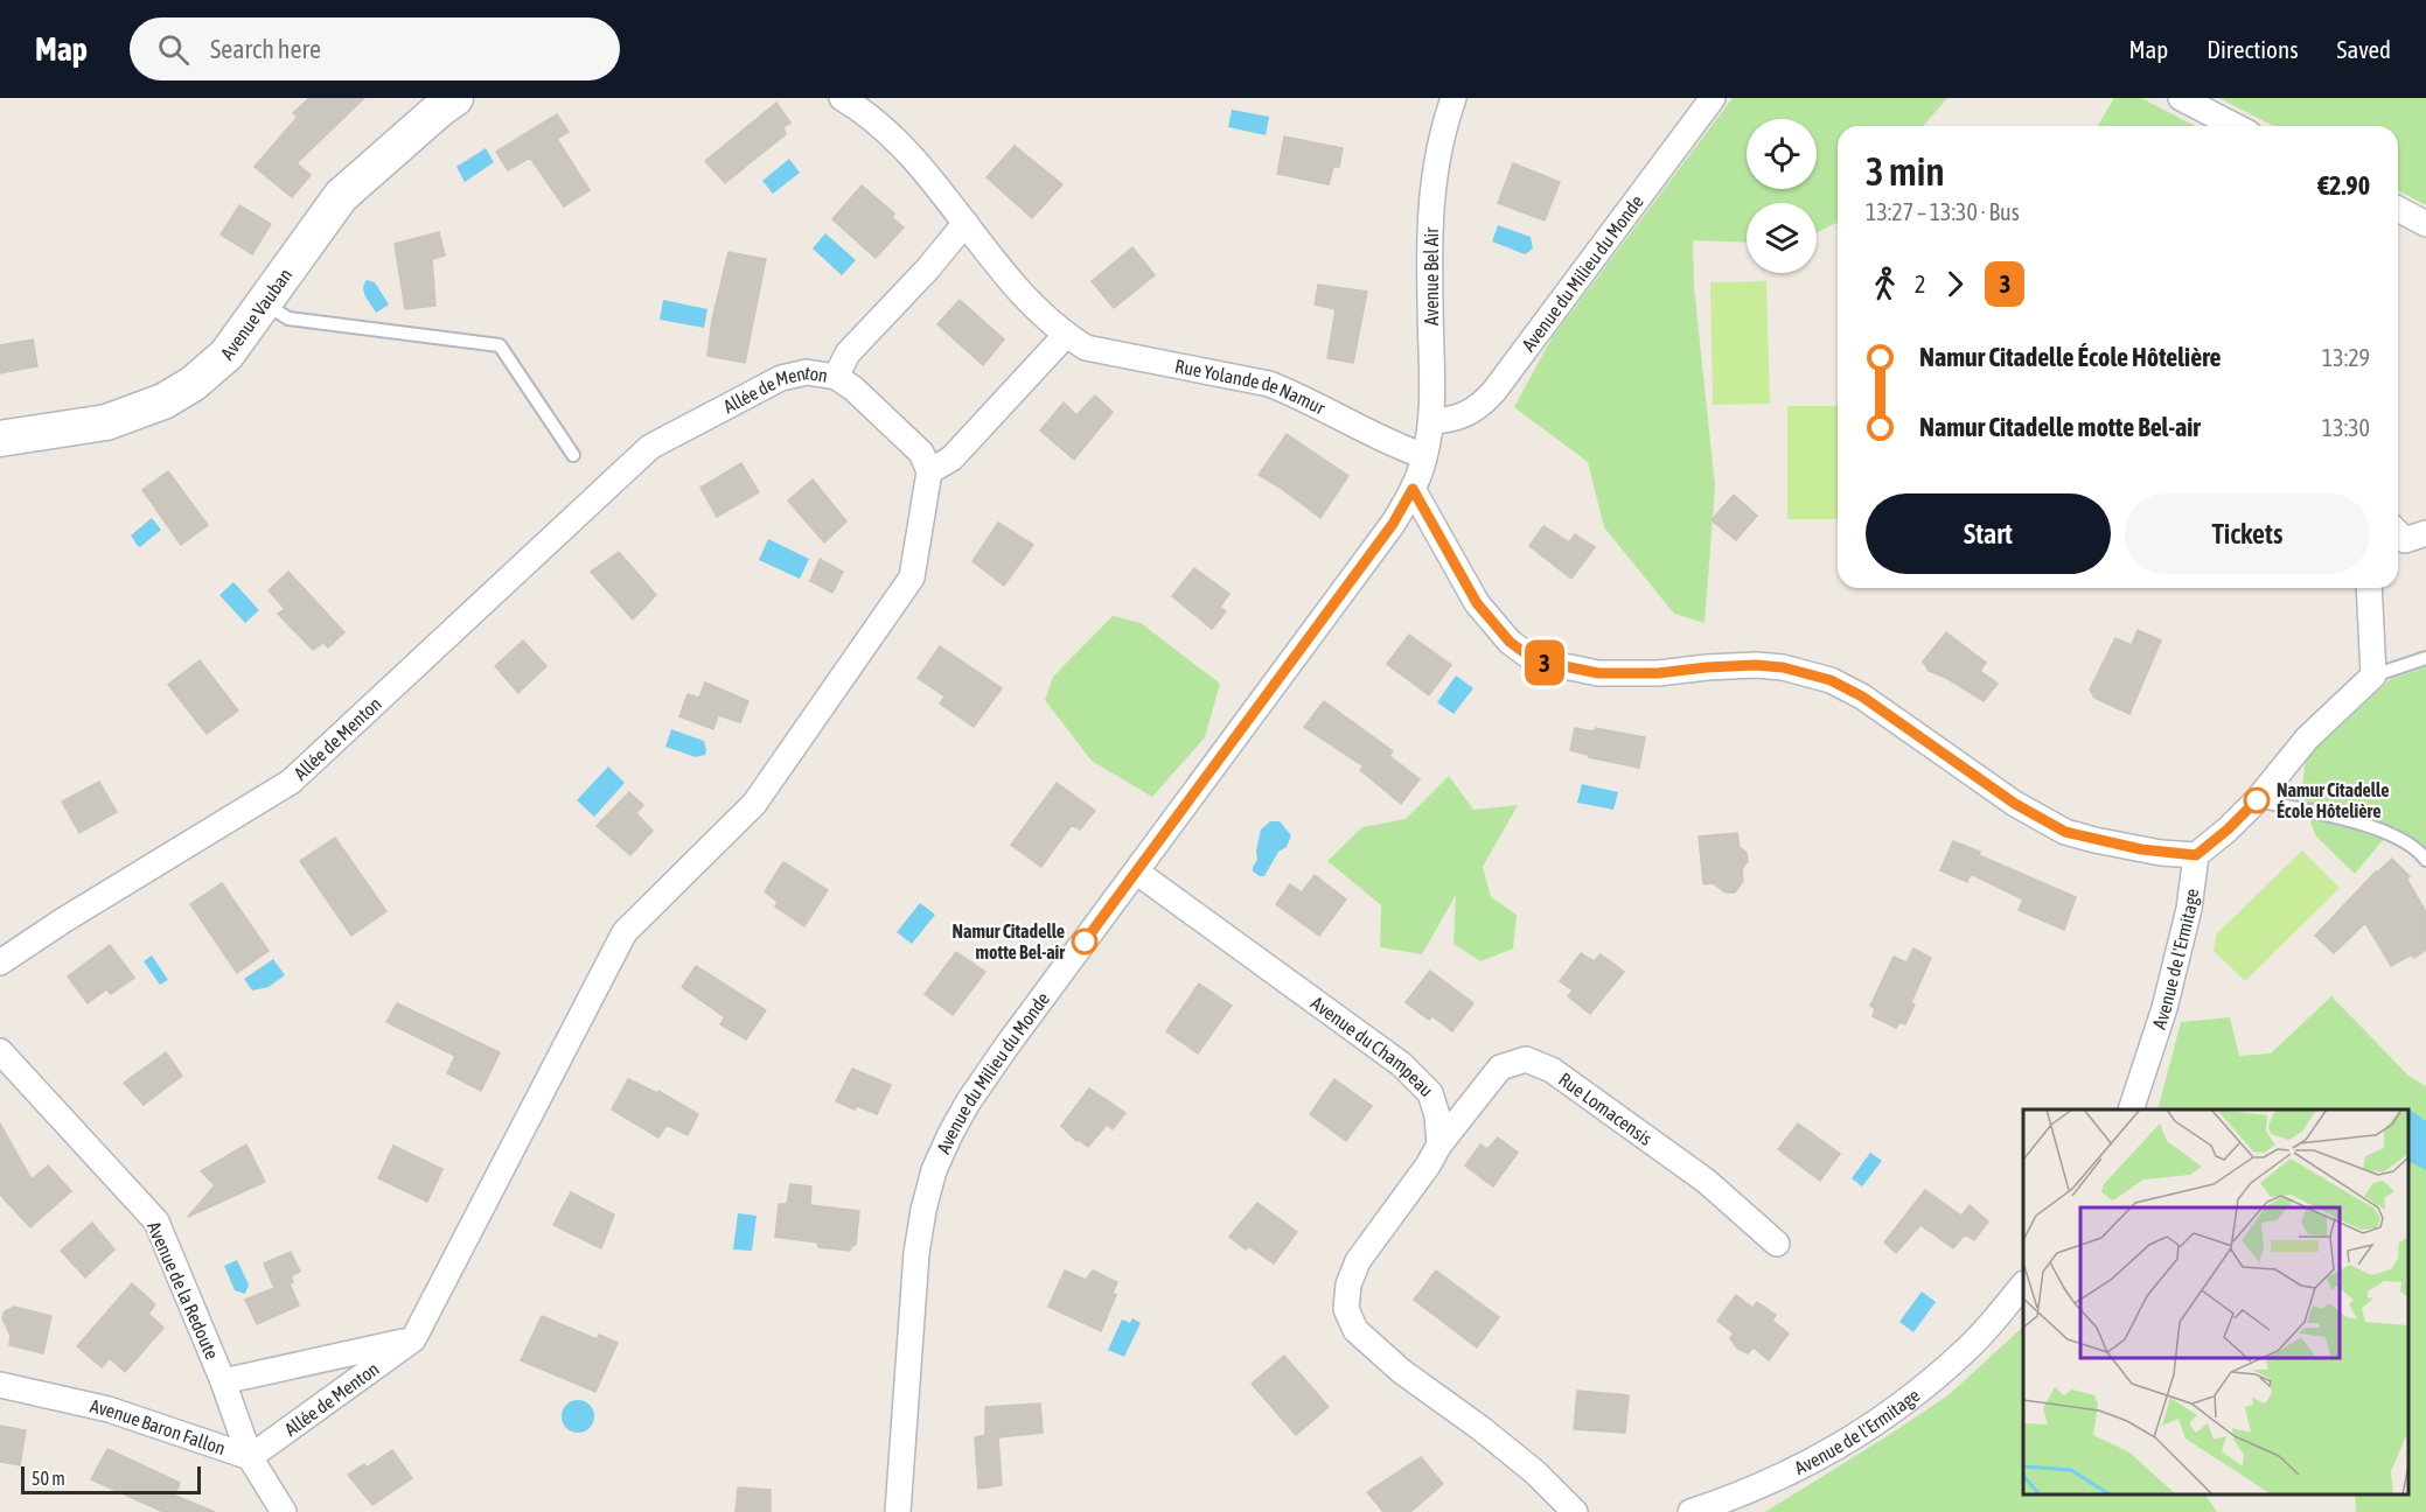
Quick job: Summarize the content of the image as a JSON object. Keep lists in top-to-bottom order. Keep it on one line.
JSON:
{"streets":{"main road":["Avenue Vauban"],"street":["Avenue du Milieu du Monde","Avenue Bel Air","Rue Yolande de Namur","Allée de Menton","Avenue de l'Ermitage","Avenue du Champeau","Rue Lomacensis","Avenue de la Redoute","Avenue Baron Fallon"]},"crossings":[["Avenue du Milieu du Monde","Avenue Bel Air"],["Avenue du Milieu du Monde","Rue Yolande de Namur"],["Avenue du Milieu du Monde","Avenue du Champeau"],["Avenue Bel Air","Rue Yolande de Namur"],["Allée de Menton","Avenue de la Redoute"],["Allée de Menton","Avenue Baron Fallon"],["Avenue du Champeau","Rue Lomacensis"],["Avenue de la Redoute","Avenue Baron Fallon"]],"places":["Namur Citadelle École Hôtelière","Namur Citadelle motte Bel-air"],"lines":["bus line 3"],"scale_bar":"50 m","page":{"header":"Map","search":"Search here","nav":["Map","Directions","Saved"],"on_map":"3","heading":["3 min","13:27 – 13:30 · Bus","€2.90"],"legs":["2","3"],"list":[{"name":"Namur Citadelle École Hôtelière","value":"13:29"},{"name":"Namur Citadelle motte Bel-air","value":"13:30"}],"buttons":["Start","Tickets"],"scale":"50 m"}}
